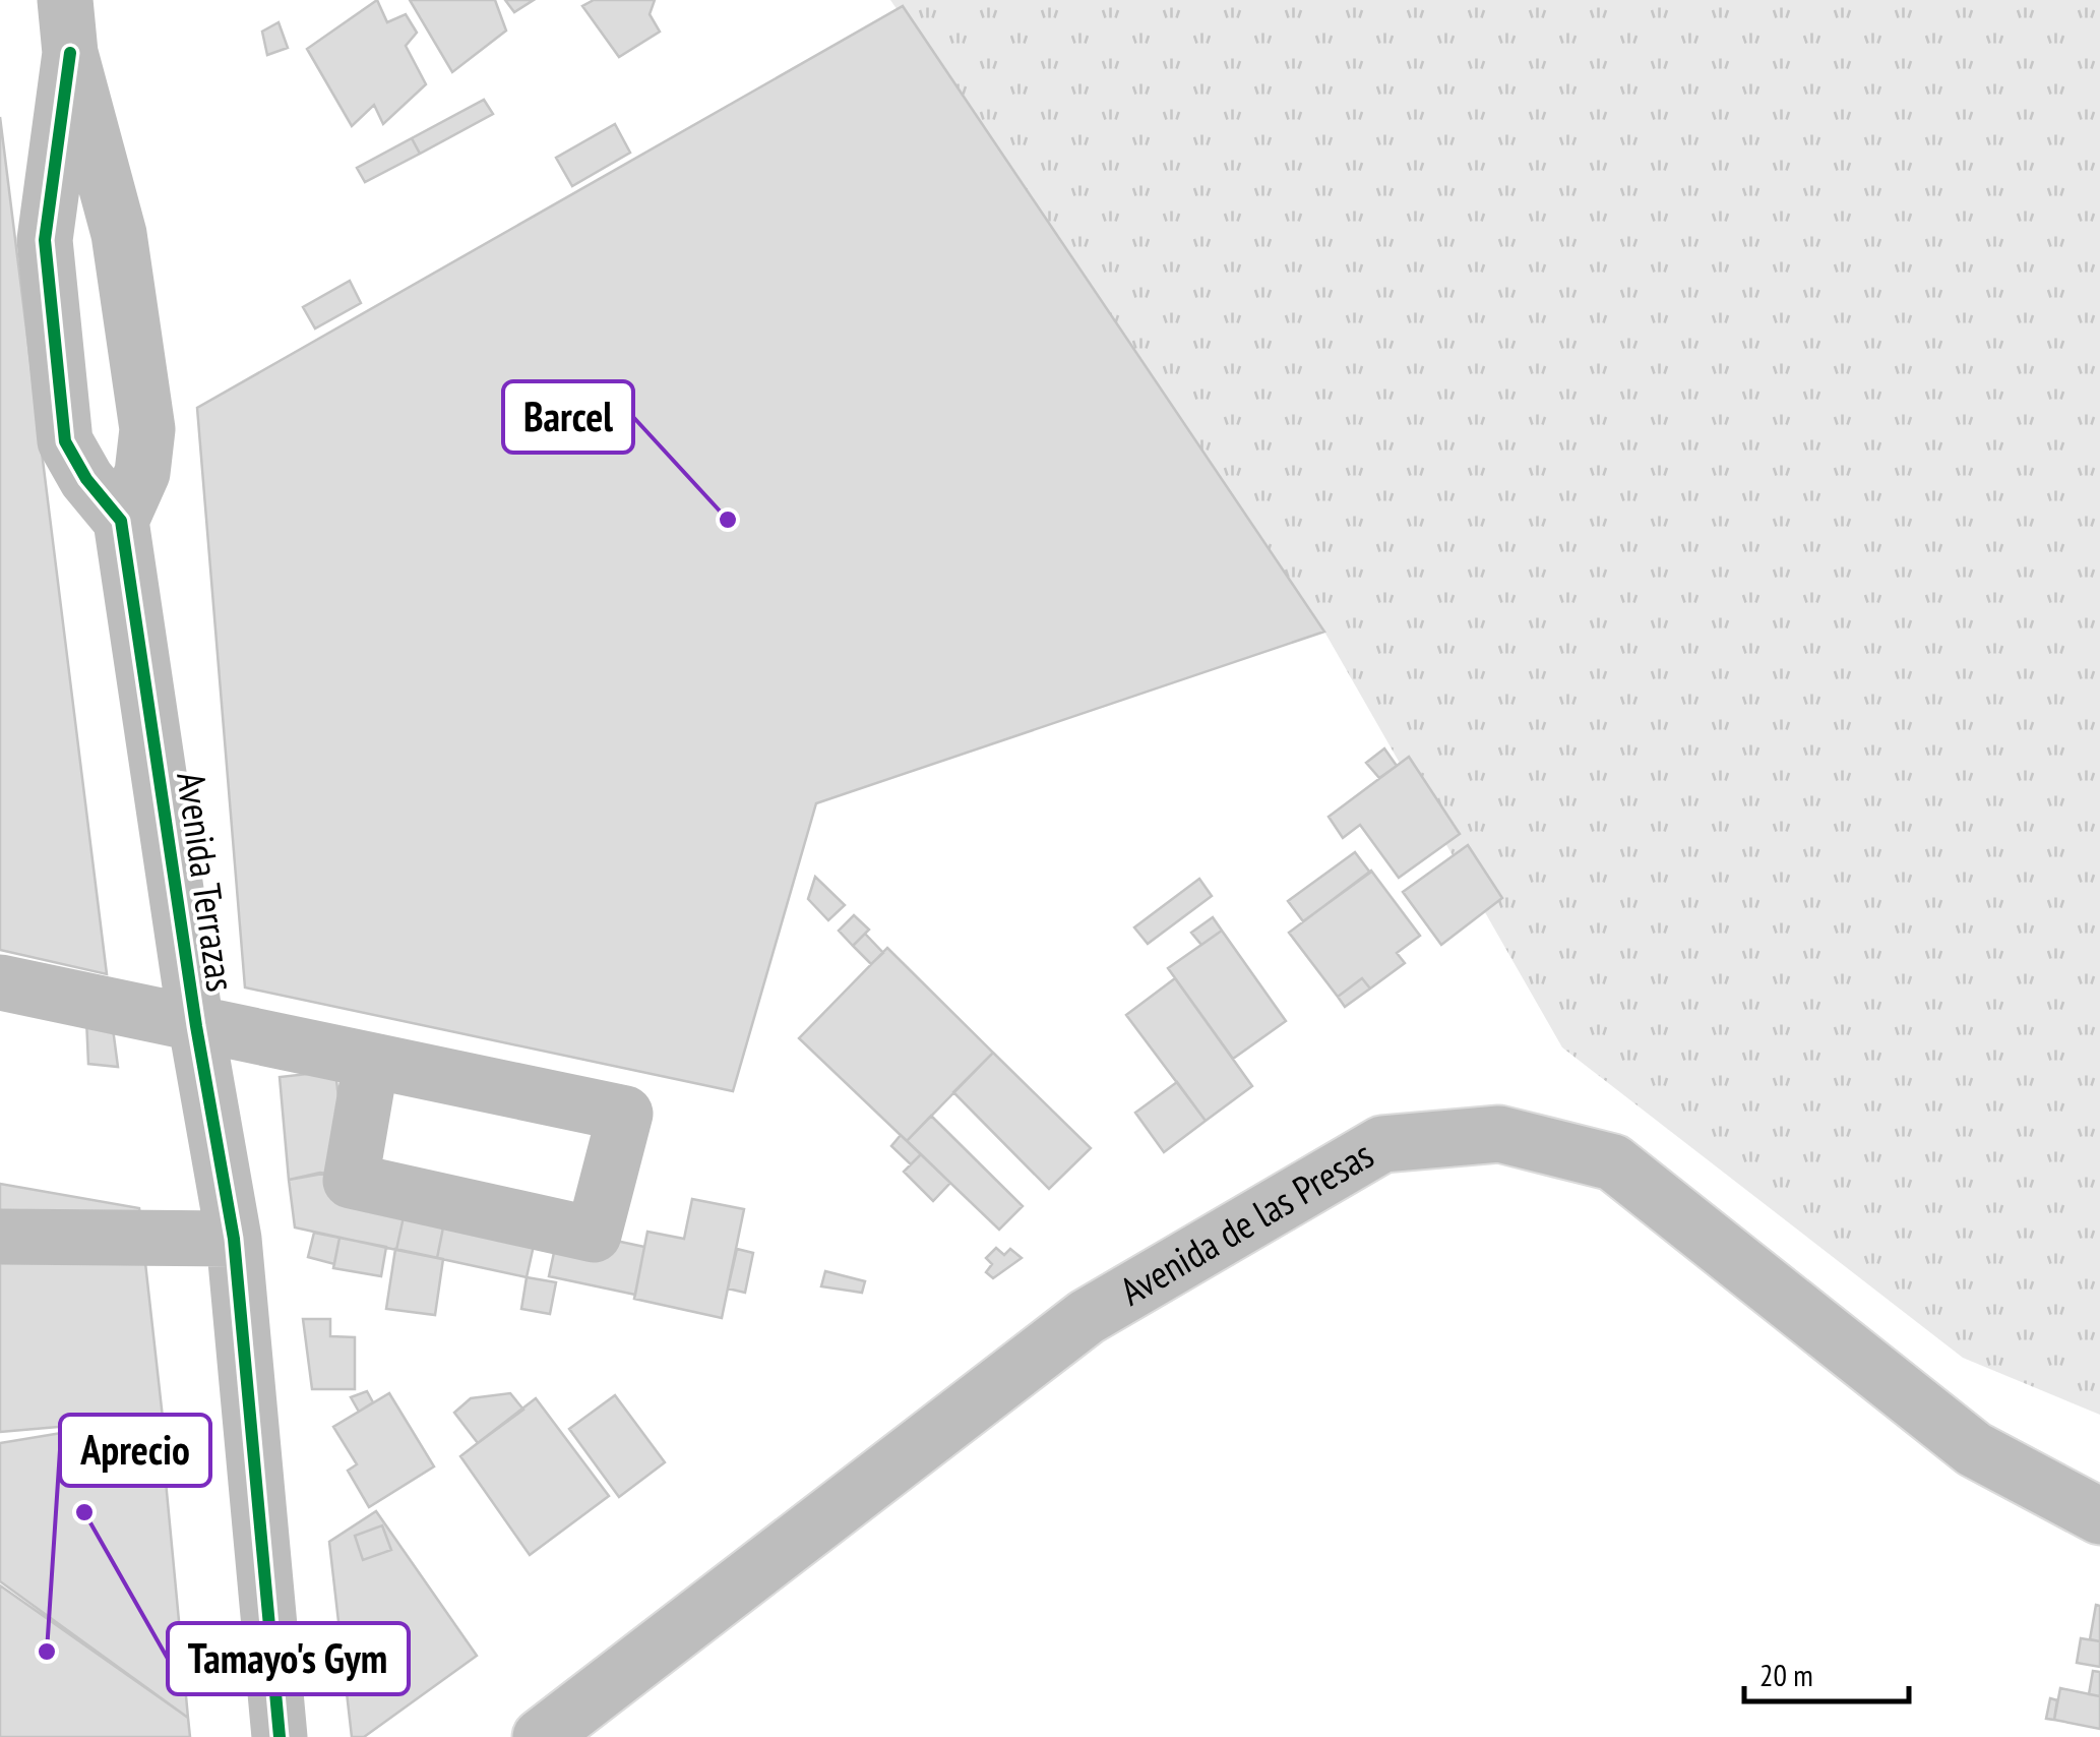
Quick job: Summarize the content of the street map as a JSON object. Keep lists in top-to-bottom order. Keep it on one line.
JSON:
{"streets":{"street":["Avenida Terrazas","Avenida de las Presas"]},"places":["Barcel","Tamayo's Gym","Aprecio"],"scale_bar":"20 m"}
